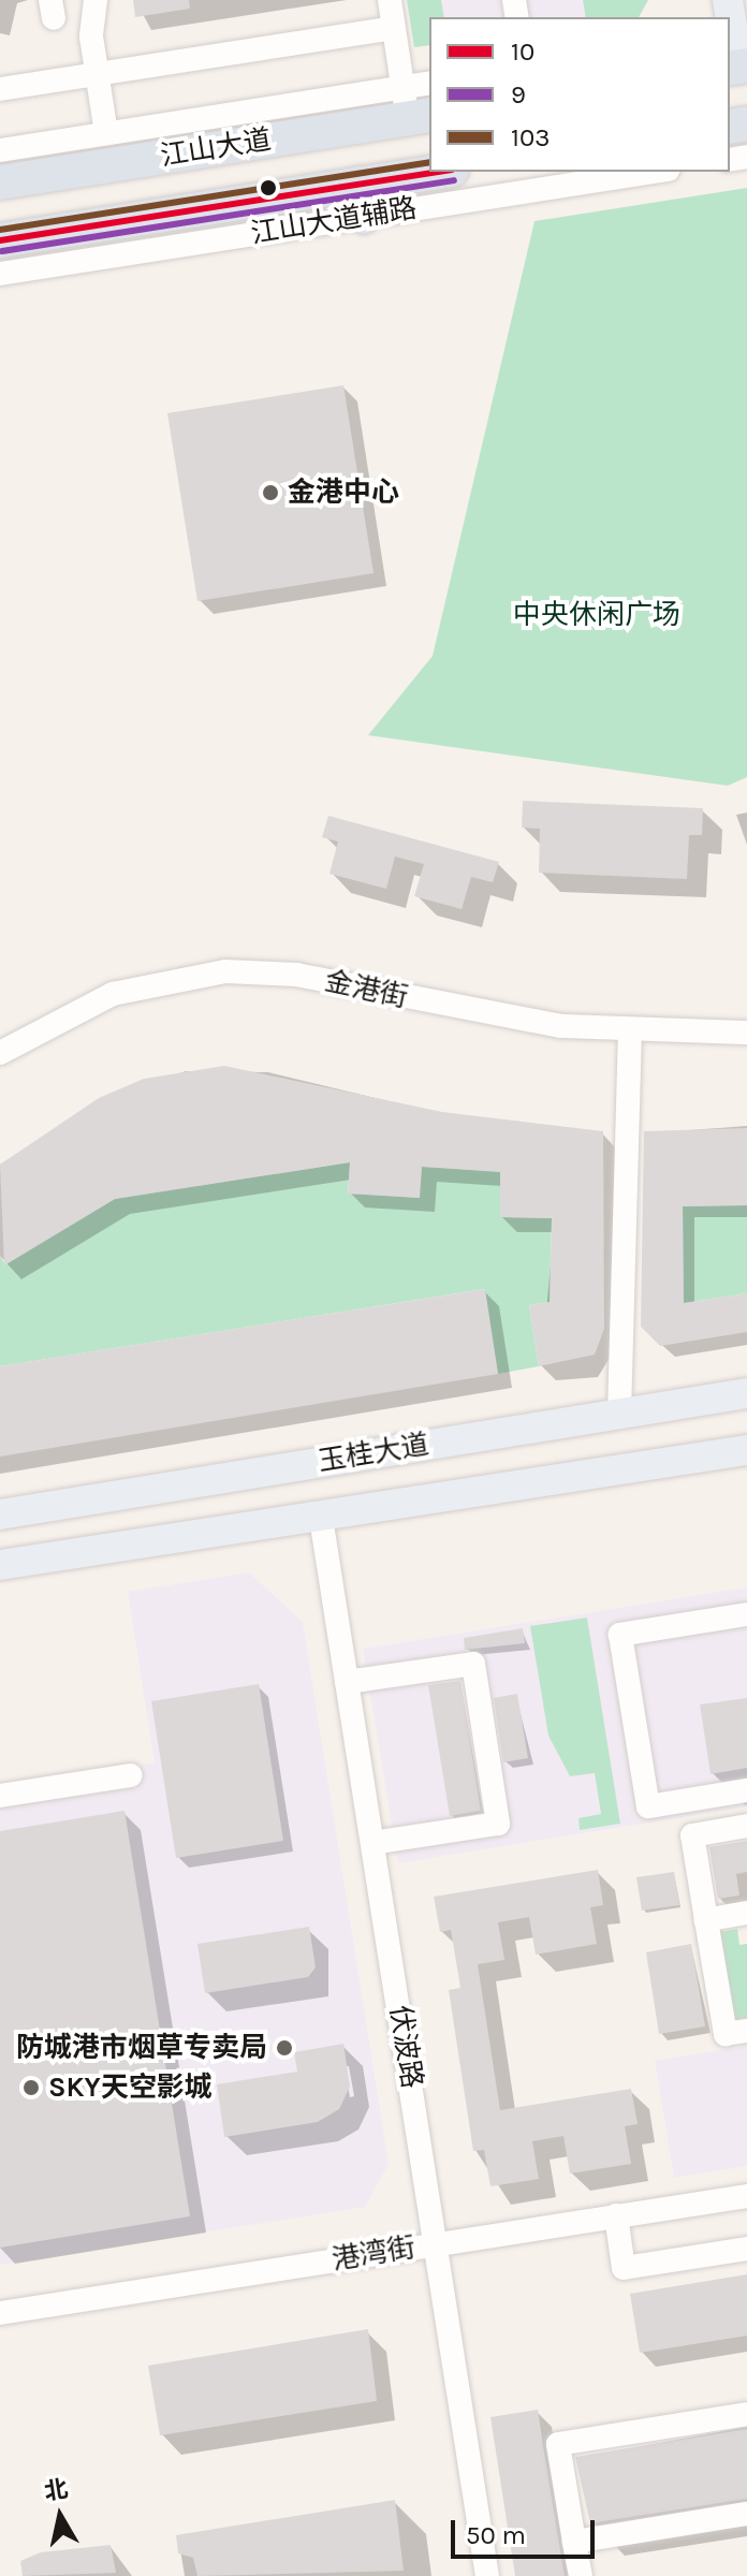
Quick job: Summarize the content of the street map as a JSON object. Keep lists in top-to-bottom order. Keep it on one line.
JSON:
{"streets":{"highway":["江山大道"],"main road":["玉桂大道"],"street":["江山大道辅路","金港街","伏波路","港湾街"]},"crossings":[["江山大道","江山大道辅路"],["玉桂大道","伏波路"],["伏波路","港湾街"]],"parks":["中央休闲广场"],"places":["金港中心","防城港市烟草专卖局","SKY天空影城"],"lines":["transit line 103","transit line 10","transit line 9"],"legend":["10","9","103"],"scale_bar":"50 m","north":"top"}
